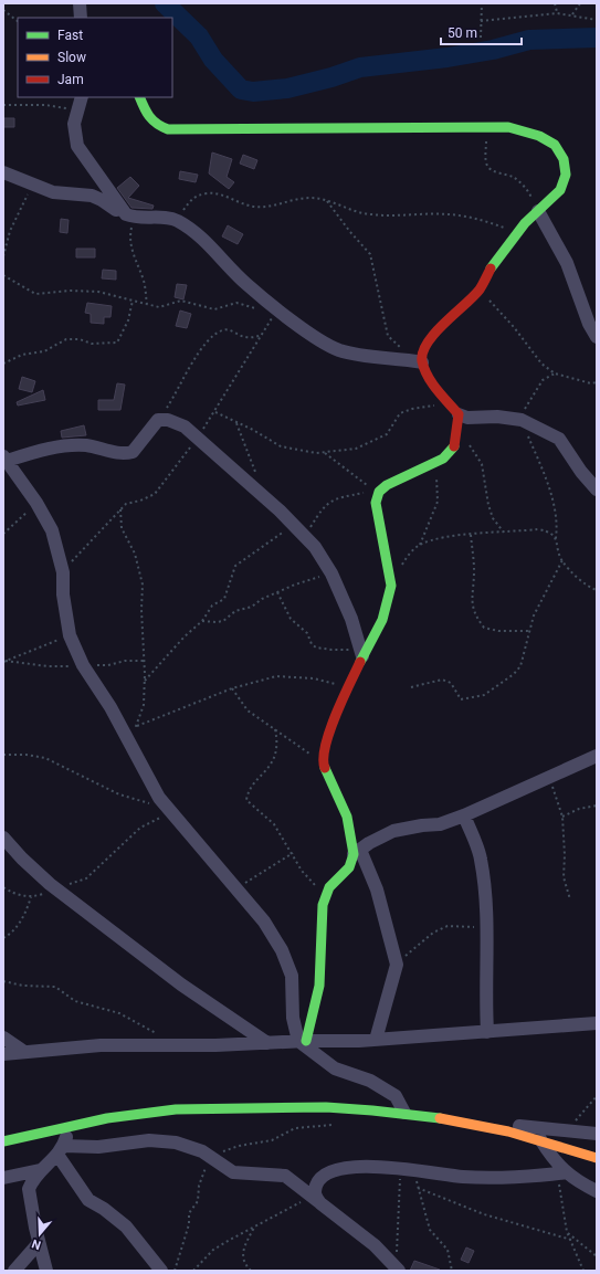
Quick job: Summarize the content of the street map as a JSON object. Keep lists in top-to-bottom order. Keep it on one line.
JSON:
{"legend":["Fast","Slow","Jam"],"scale_bar":"50 m","north":"bottom"}
